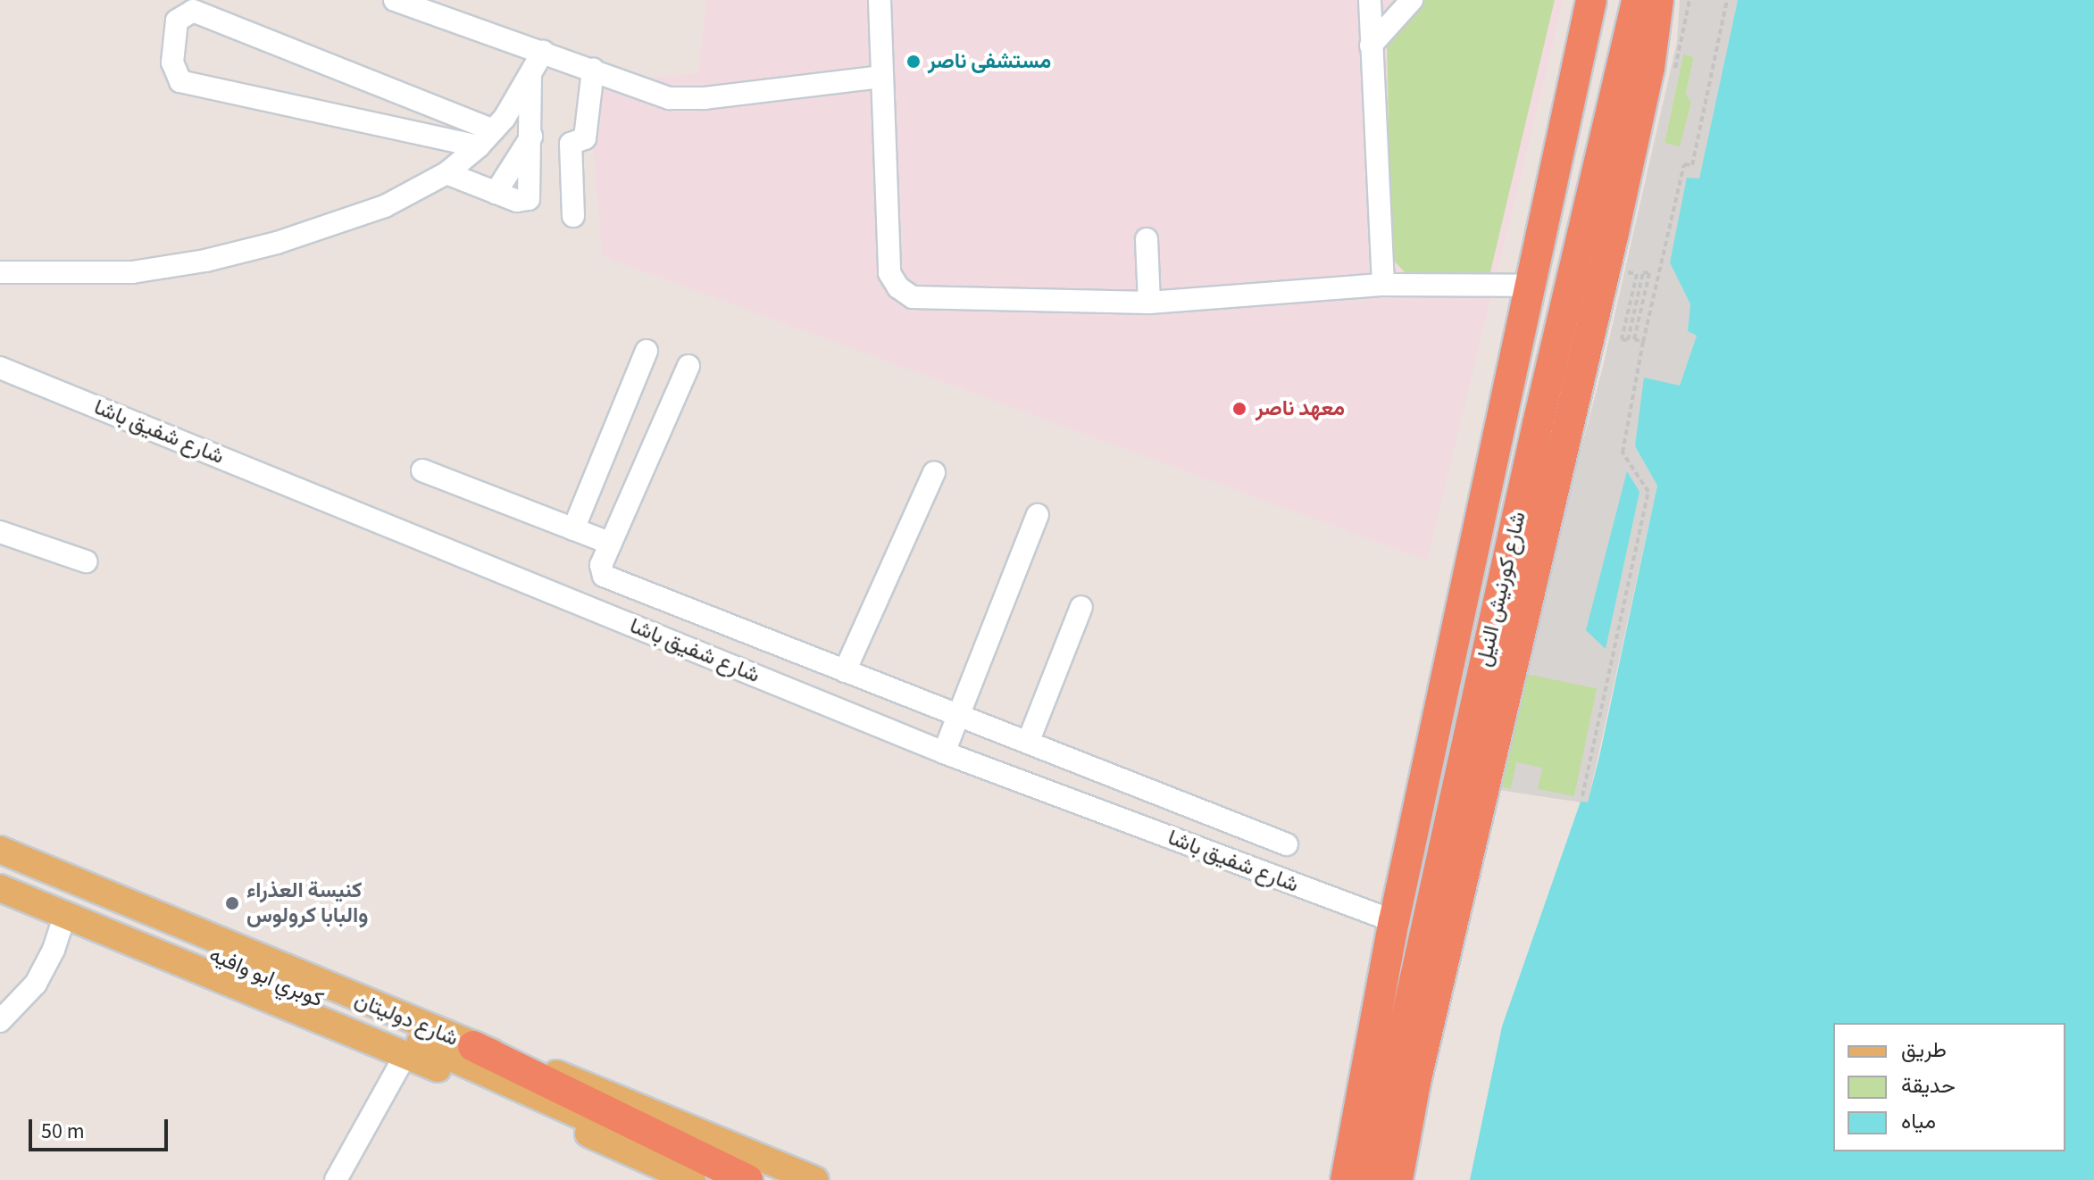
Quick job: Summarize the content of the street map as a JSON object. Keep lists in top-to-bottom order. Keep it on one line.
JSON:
{"streets":{"highway":["شارع كورنيش النيل"],"main road":["كوبري ابو وافيه","شارع دوليتان"],"street":["شارع شفيق باشا"]},"crossings":[["شارع شفيق باشا","شارع كورنيش النيل"]],"places":["مستشفى ناصر","معهد ناصر","كنيسة العذراء والبابا كرولوس"],"legend":["طريق","حديقة","مياه"],"scale_bar":"50 m"}
